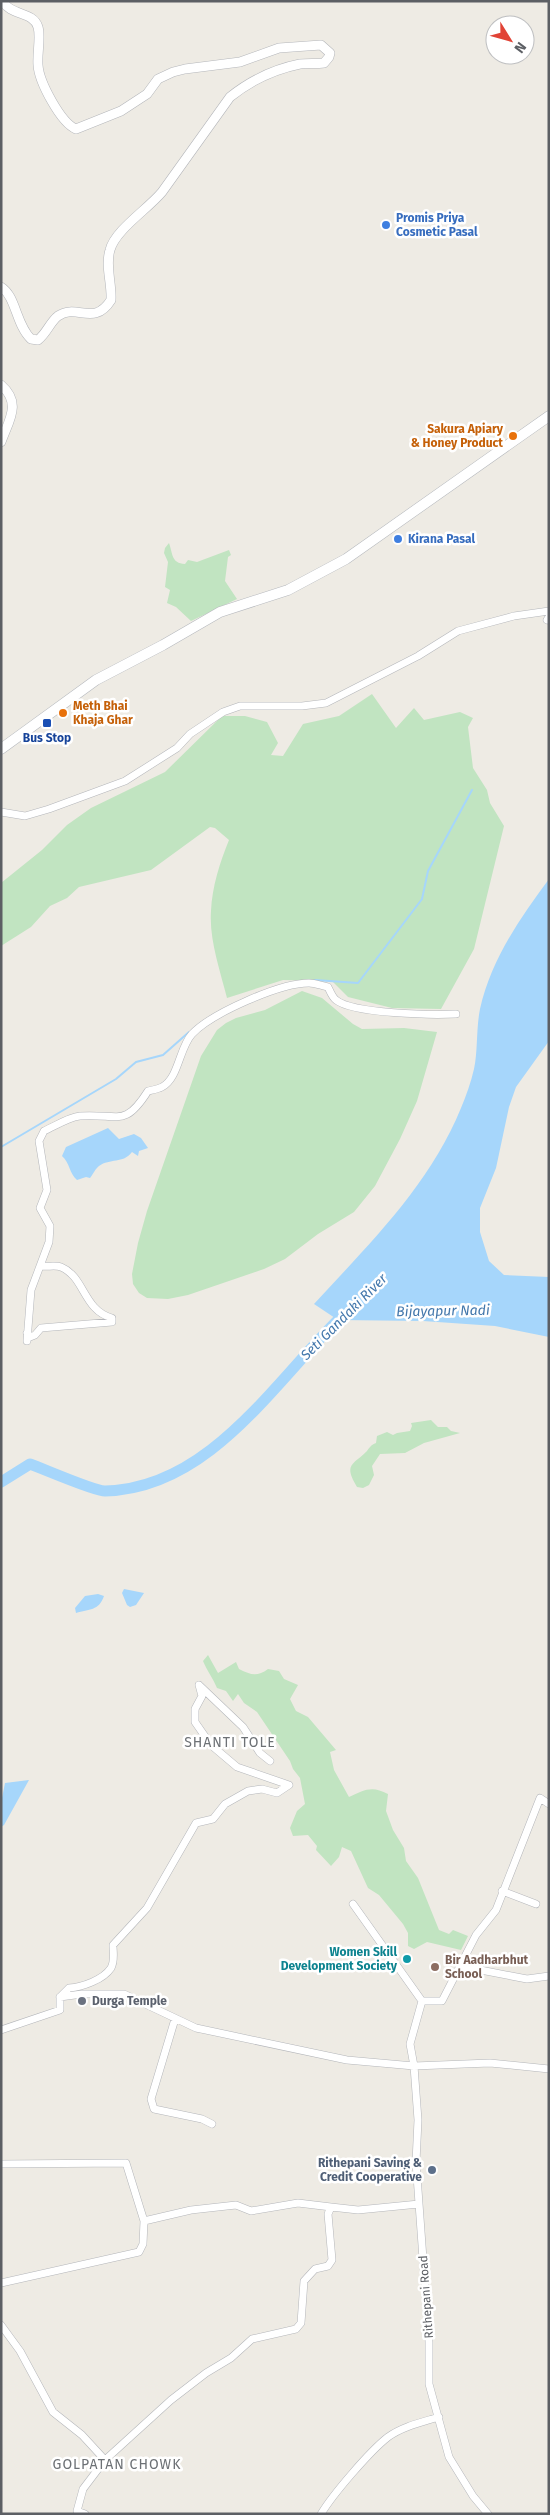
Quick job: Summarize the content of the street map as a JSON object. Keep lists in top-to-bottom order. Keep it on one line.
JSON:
{"streets":{"street":["Rithepani Road"]},"districts":["SHANTI TOLE","GOLPATAN CHOWK"],"water":["Bijayapur Nadi","Seti Gandaki River"],"places":{"other":["Promis Priya Cosmetic Pasal","Sakura Apiary & Honey Product","Kirana Pasal","Meth Bhai Khaja Ghar","Women Skill Development Society","Bir Aadharbhut School","Durga Temple","Rithepani Saving & Credit Cooperative"],"transit":["Bus Stop"]},"north":"bottom right"}
